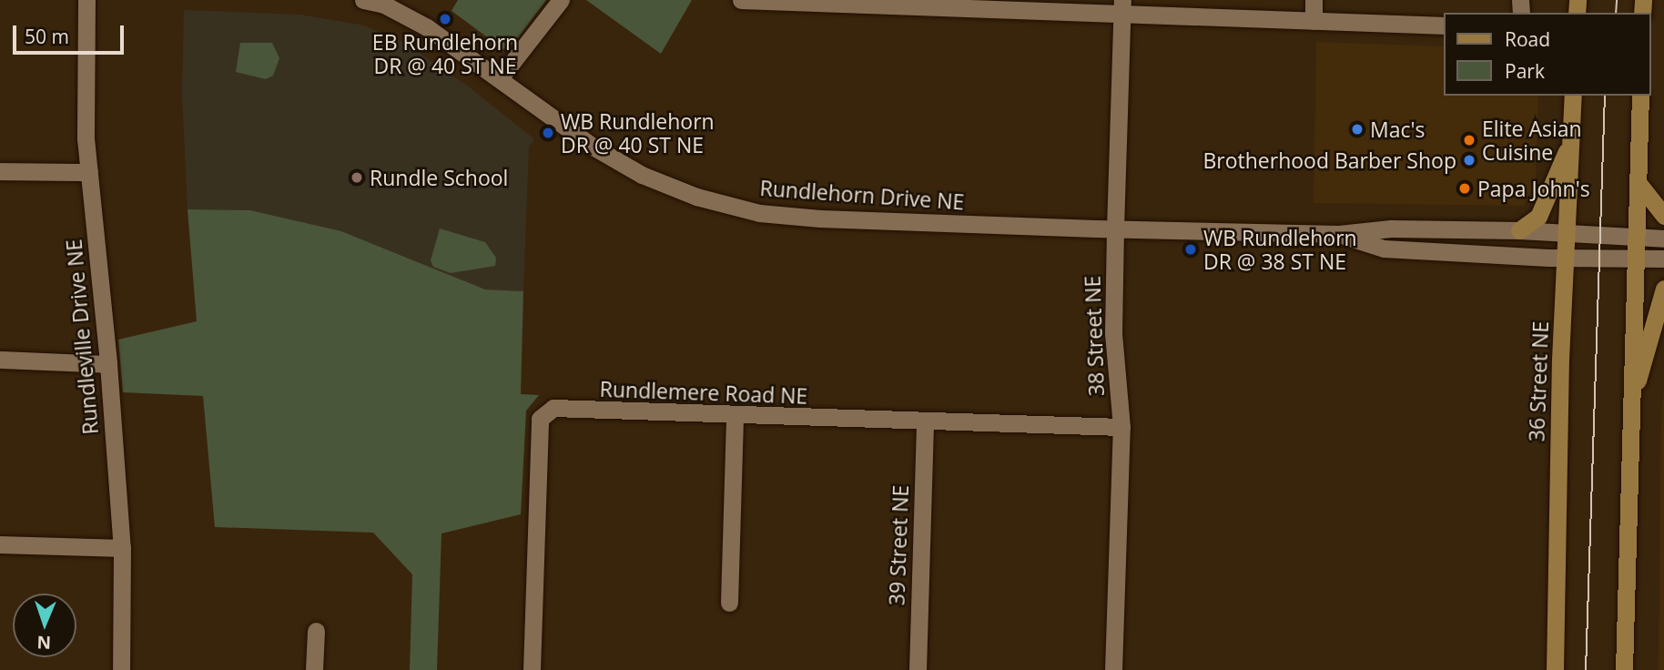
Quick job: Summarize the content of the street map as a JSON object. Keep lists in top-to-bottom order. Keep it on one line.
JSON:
{"streets":{"main road":["36 Street NE"],"street":["Rundlehorn Drive NE","38 Street NE","Rundleville Drive NE","Rundlemere Road NE","39 Street NE"]},"crossings":[["Rundlehorn Drive NE","38 Street NE"],["Rundlehorn Drive NE","36 Street NE"],["38 Street NE","Rundlemere Road NE"],["Rundlemere Road NE","39 Street NE"]],"places":["EB Rundlehorn DR @ 40 ST NE","Mac's","WB Rundlehorn DR @ 40 ST NE","Elite Asian Cuisine","Brotherhood Barber Shop","Rundle School","Papa John's","WB Rundlehorn DR @ 38 ST NE"],"legend":["Road","Park"],"scale_bar":"50 m","north":"bottom"}
